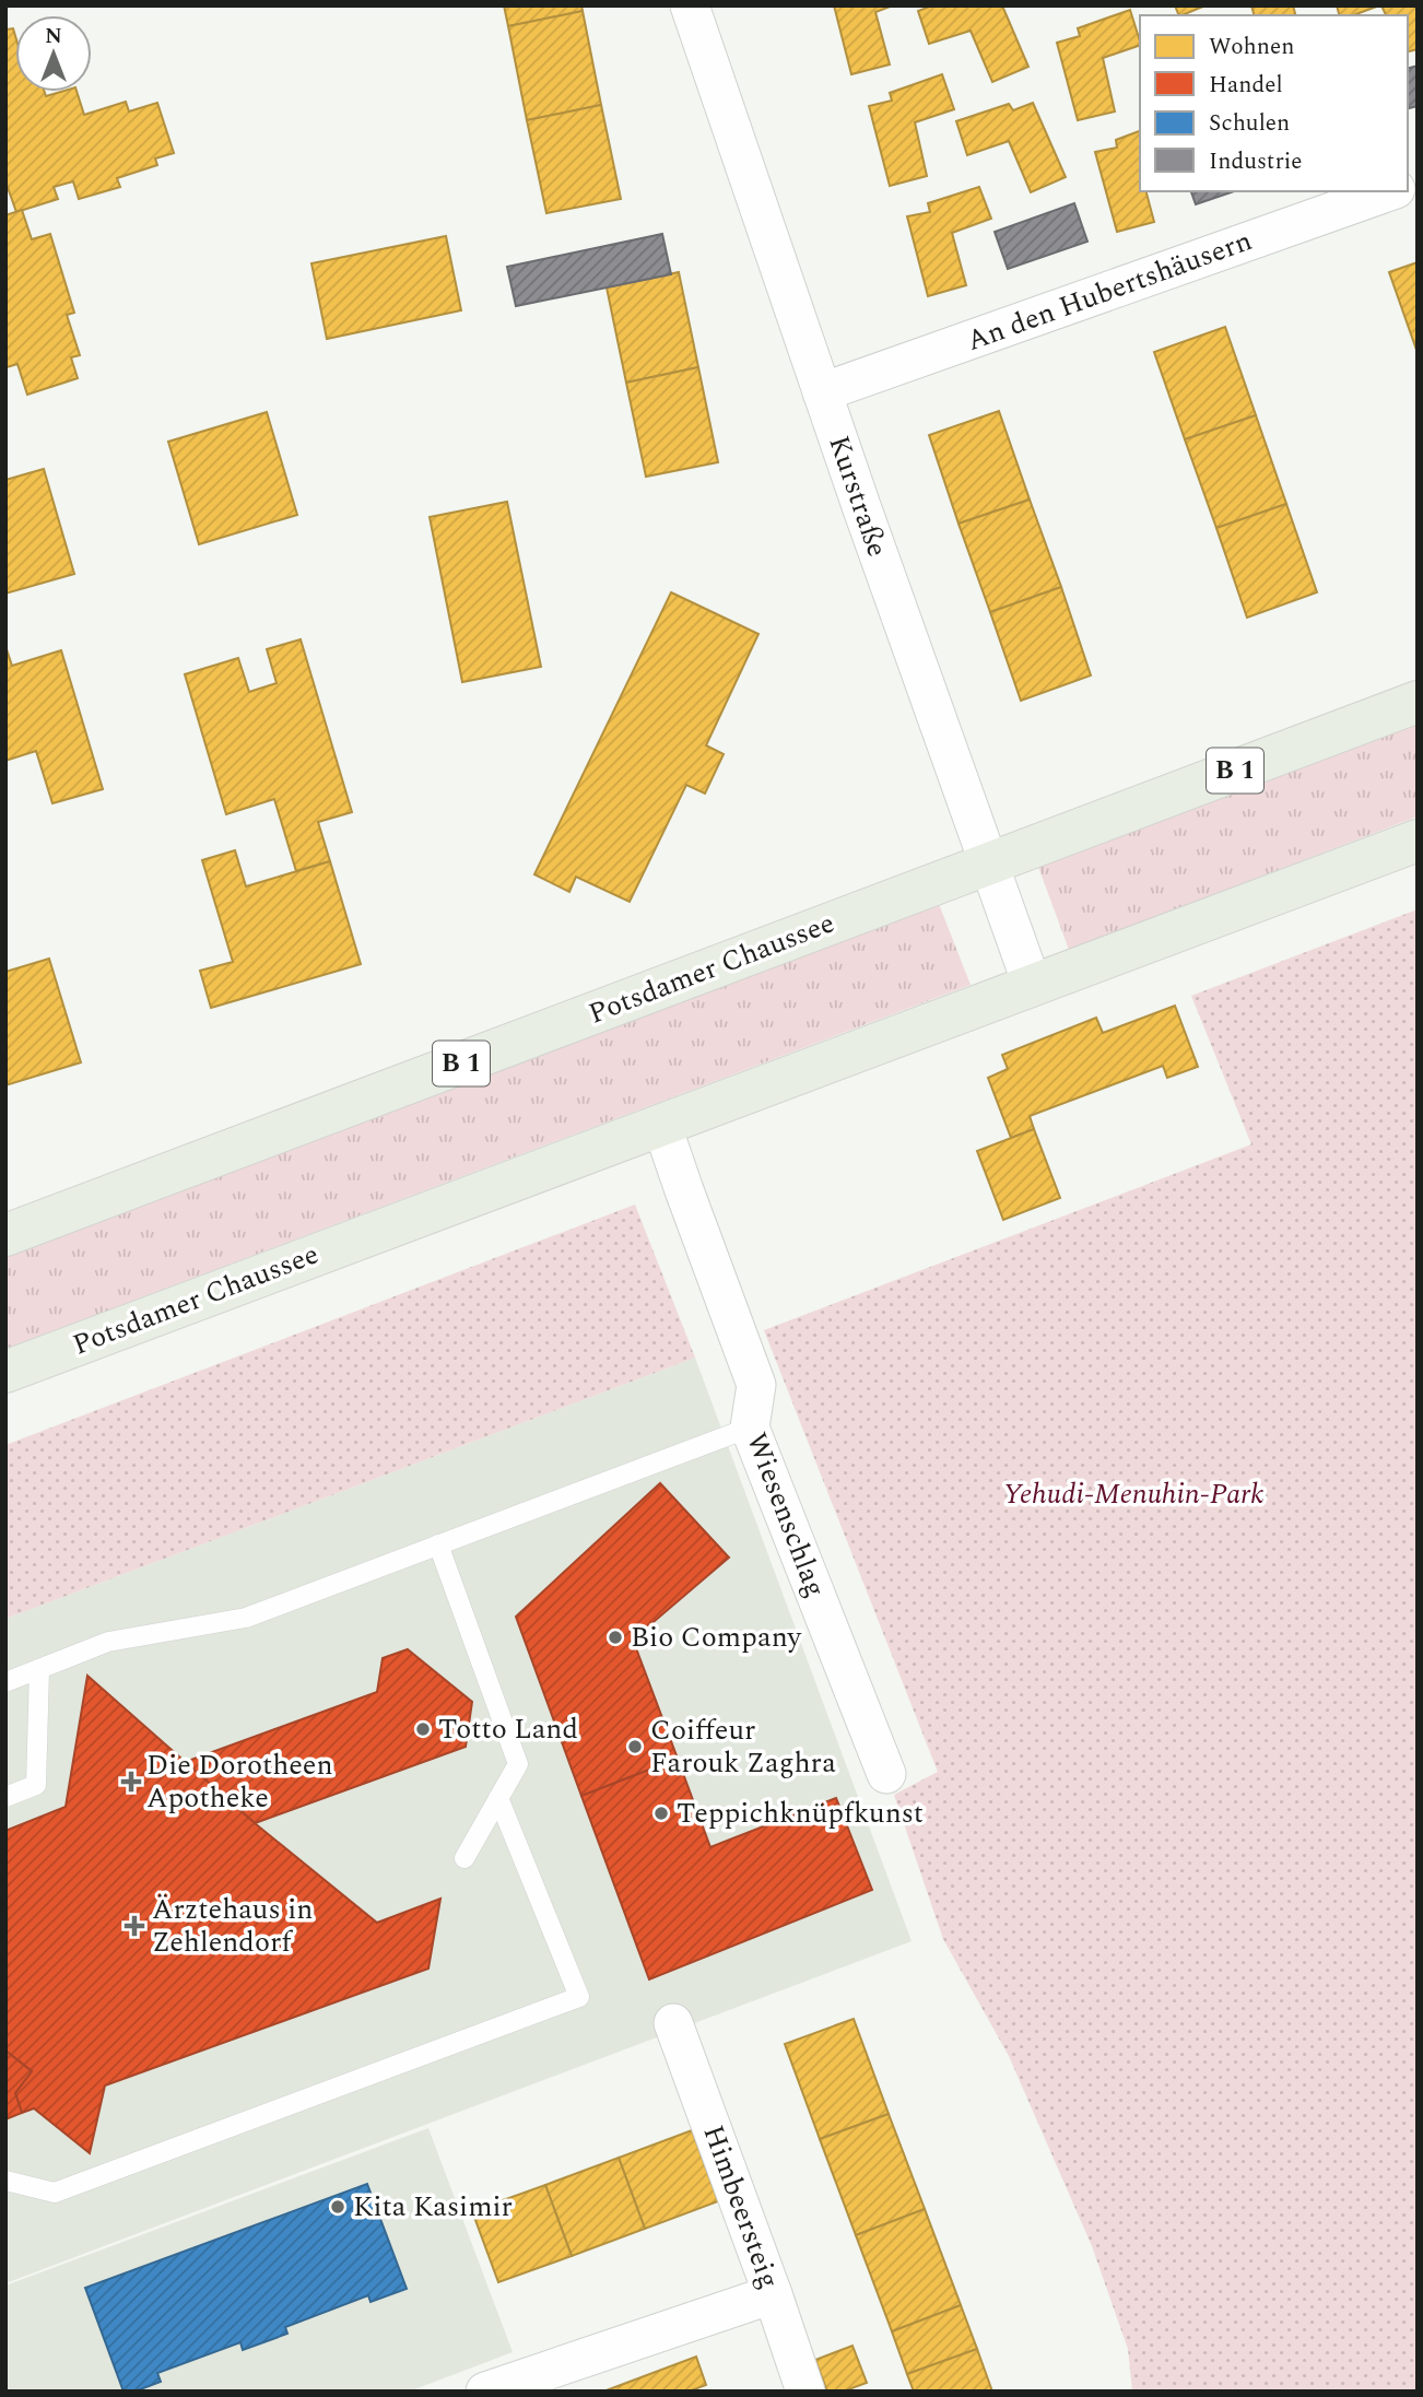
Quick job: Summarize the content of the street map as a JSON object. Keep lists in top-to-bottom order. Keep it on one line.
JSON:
{"streets":{"main road":["B 1","Potsdamer Chaussee"],"street":["An den Hubertshäusern","Kurstraße","Wiesenschlag","Himbeersteig"]},"crossings":[["An den Hubertshäusern","Kurstraße"],["Kurstraße","Potsdamer Chaussee"],["Potsdamer Chaussee","Wiesenschlag"]],"parks":["Yehudi-Menuhin-Park"],"places":{"other":["Bio Company","Totto Land","Coiffeur Farouk Zaghra","Teppichknüpfkunst","Kita Kasimir"],"health":["Die Dorotheen Apotheke","Ärztehaus in Zehlendorf"]},"legend":["Wohnen","Handel","Schulen","Industrie"],"north":"top"}
